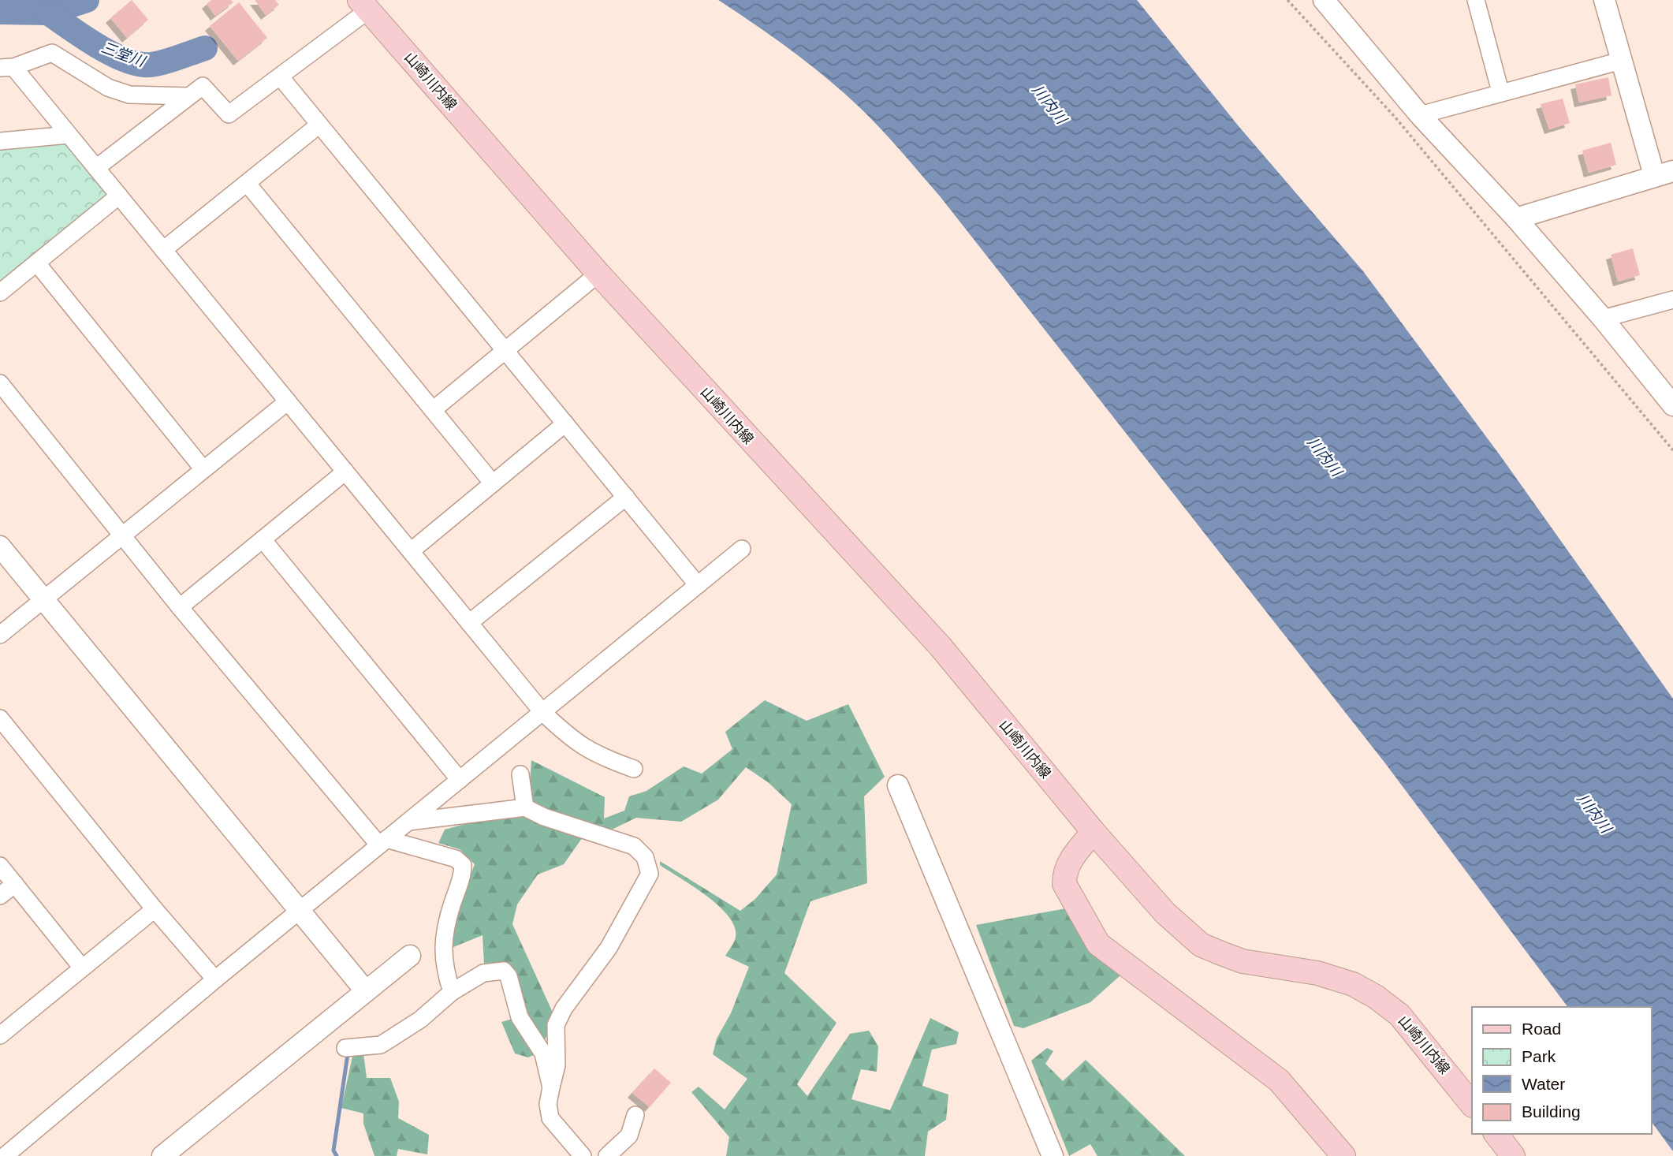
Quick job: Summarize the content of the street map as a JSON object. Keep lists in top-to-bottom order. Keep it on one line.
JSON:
{"streets":{"main road":["山崎川内線"]},"water":["三堂川","川内川"],"legend":["Road","Park","Water","Building"]}
